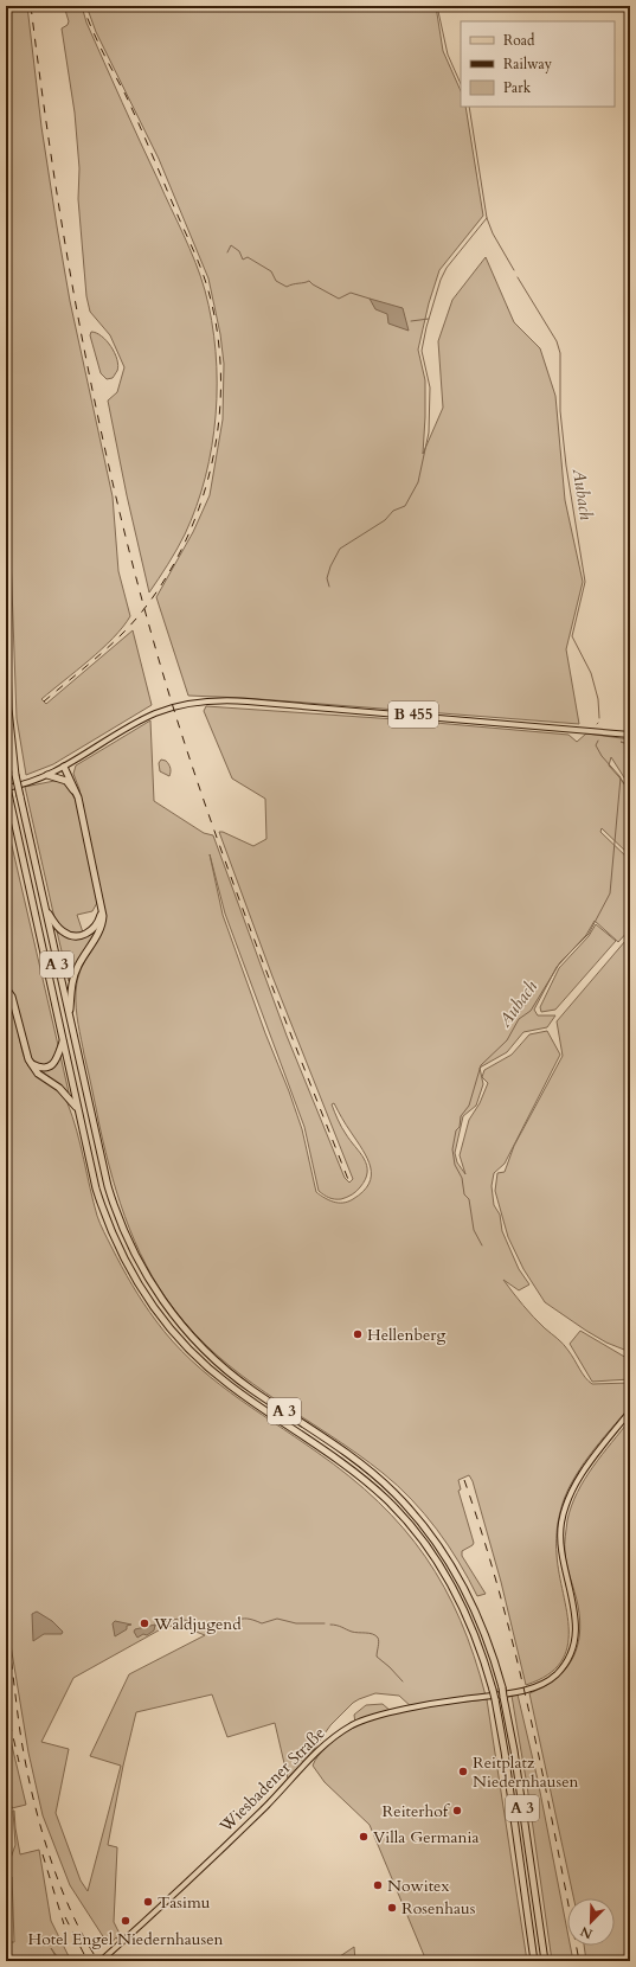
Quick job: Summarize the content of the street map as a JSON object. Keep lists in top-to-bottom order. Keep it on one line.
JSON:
{"streets":{"highway":["A 3"],"main road":["B 455","Wiesbadener Straße"]},"water":["Aubach"],"places":["Hellenberg","Waldjugend","Reitplatz Niedernhausen","Reiterhof","Villa Germania","Nowitex","Tasimu","Rosenhaus","Hotel Engel Niedernhausen"],"legend":["Road","Railway","Park"],"north":"bottom left"}
